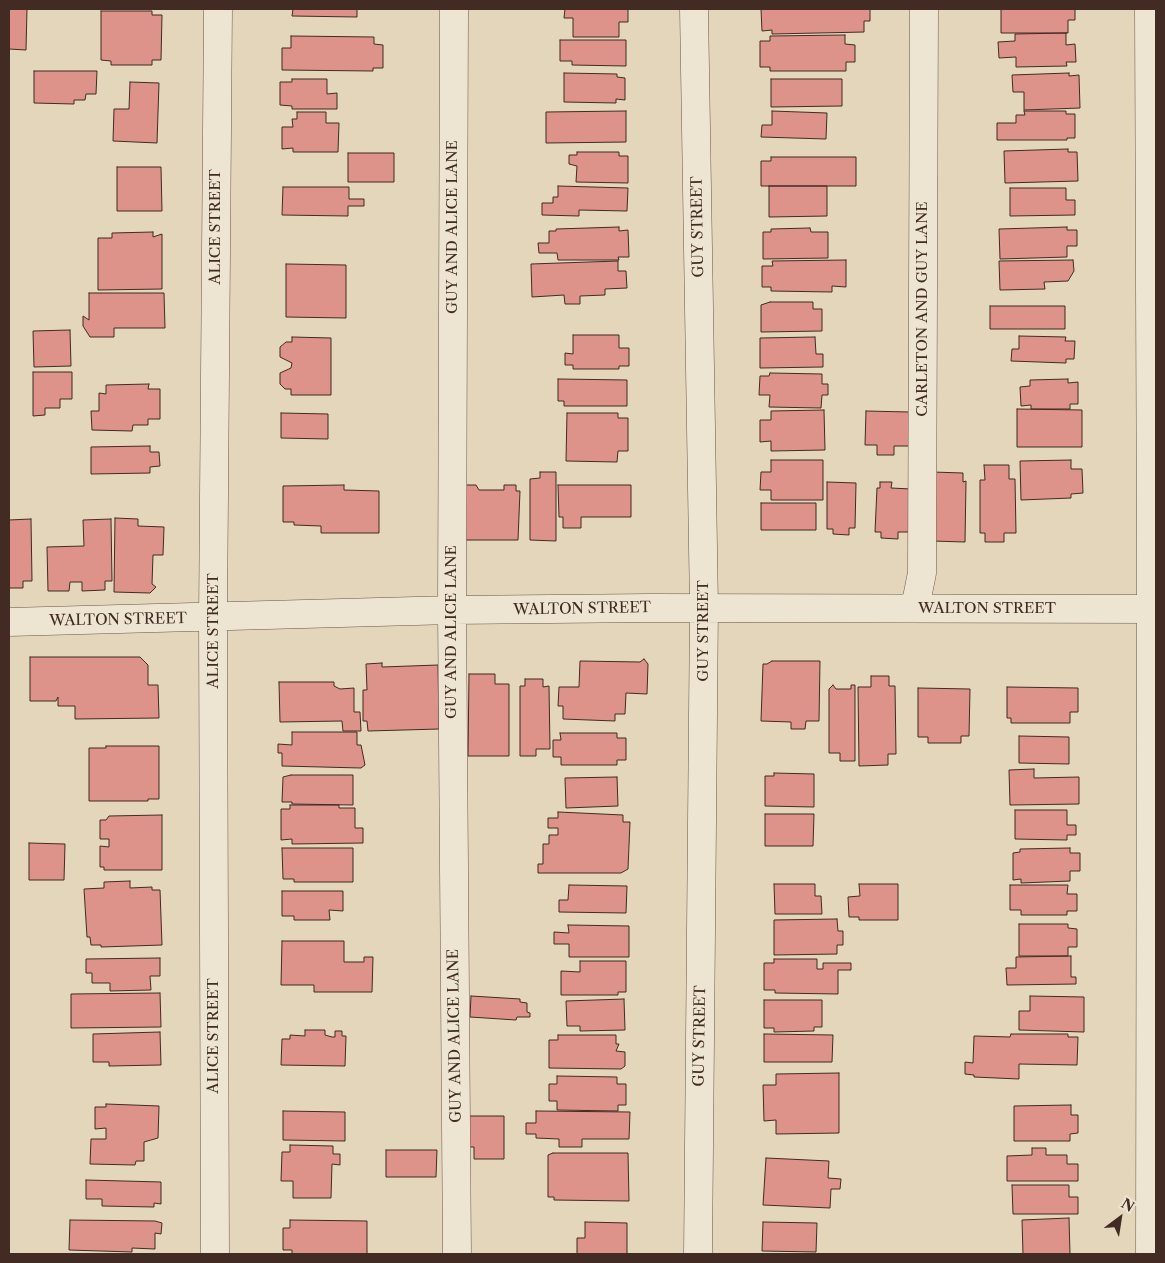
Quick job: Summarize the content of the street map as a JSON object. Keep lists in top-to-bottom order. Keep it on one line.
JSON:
{"streets":{"street":["ALICE STREET","GUY AND ALICE LANE","GUY STREET","CARLETON AND GUY LANE","WALTON STREET"]},"crossings":[["ALICE STREET","WALTON STREET"],["GUY AND ALICE LANE","WALTON STREET"],["GUY STREET","WALTON STREET"],["CARLETON AND GUY LANE","WALTON STREET"]],"north":"top right"}
